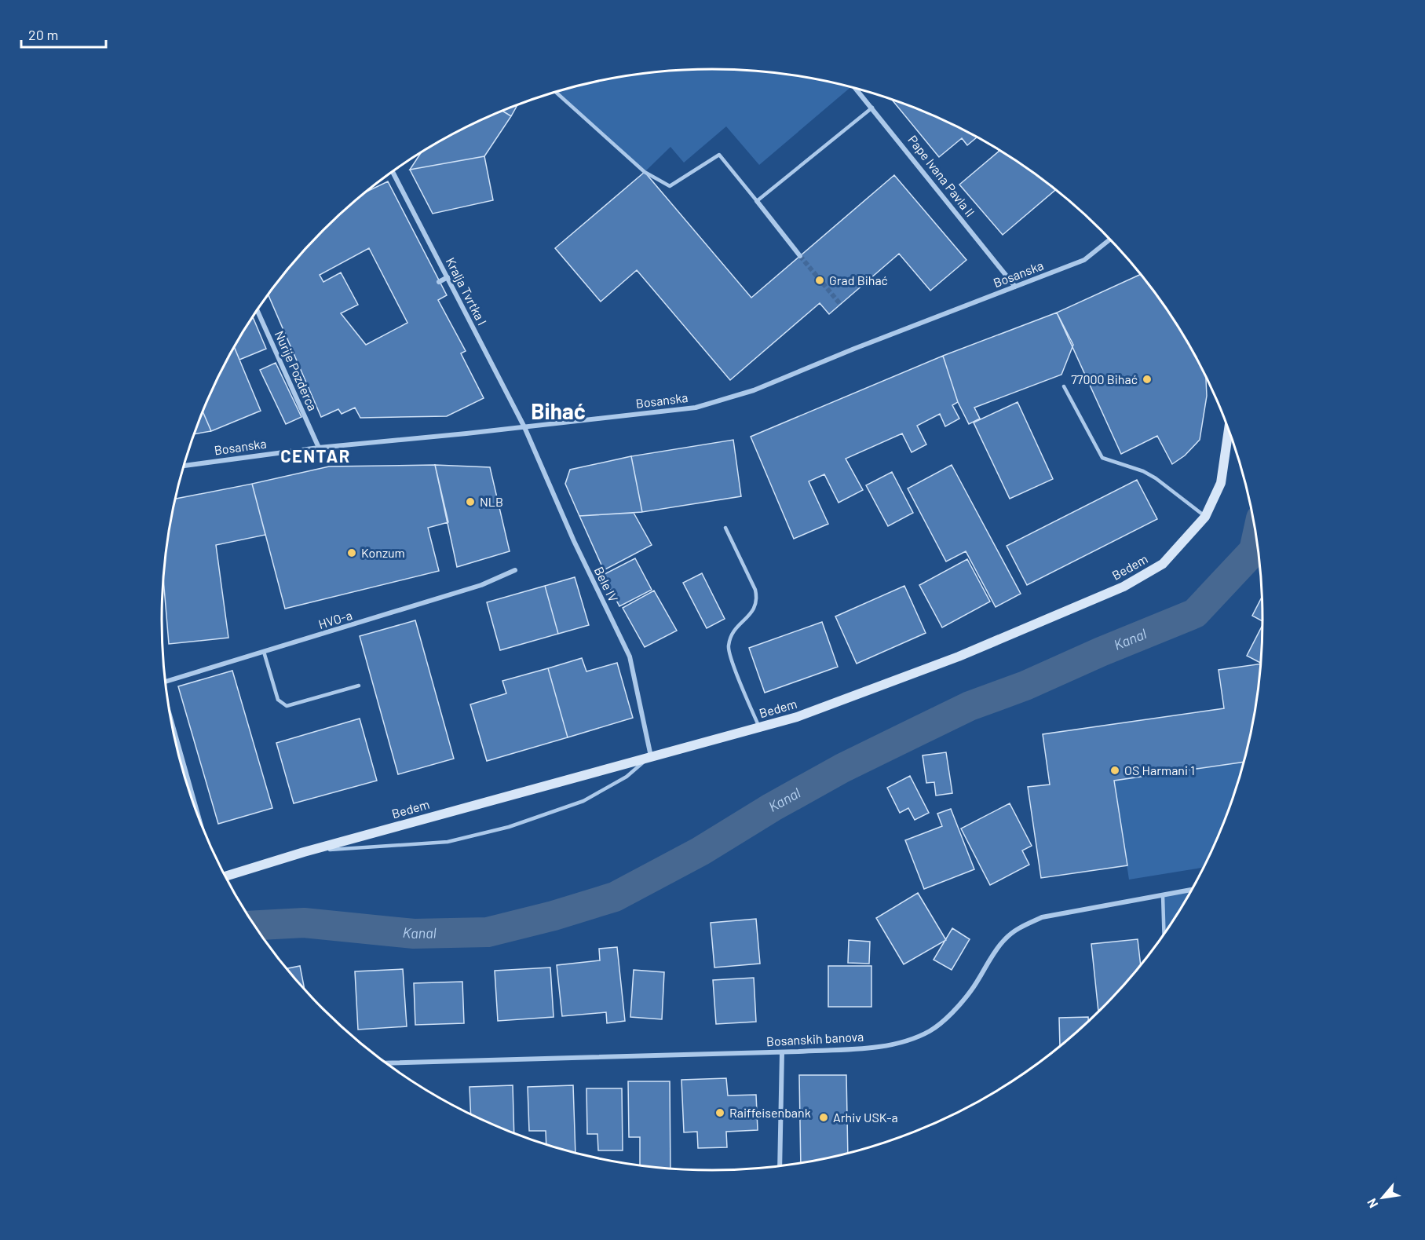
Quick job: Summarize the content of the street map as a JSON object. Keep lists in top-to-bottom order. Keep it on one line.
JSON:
{"streets":{"main road":["Bedem"],"street":["Pape Ivana Pavla II","Bosanska","Kralja Tvrtka I","Nurije Pozderca","Bele IV","HVO-a","Bosanskih banova"]},"crossings":[["Pape Ivana Pavla II","Bosanska"],["Bosanska","Kralja Tvrtka I"],["Bosanska","Nurije Pozderca"],["Bosanska","Bele IV"],["Kralja Tvrtka I","Bele IV"],["Bedem","Bele IV"]],"districts":["Bihać","CENTAR"],"water":["Kanal"],"places":["Grad Bihać","77000 Bihać","NLB","Konzum","OS Harmani 1","Raiffeisenbank","Arhiv USK-a"],"scale_bar":"20 m","north":"bottom left"}
